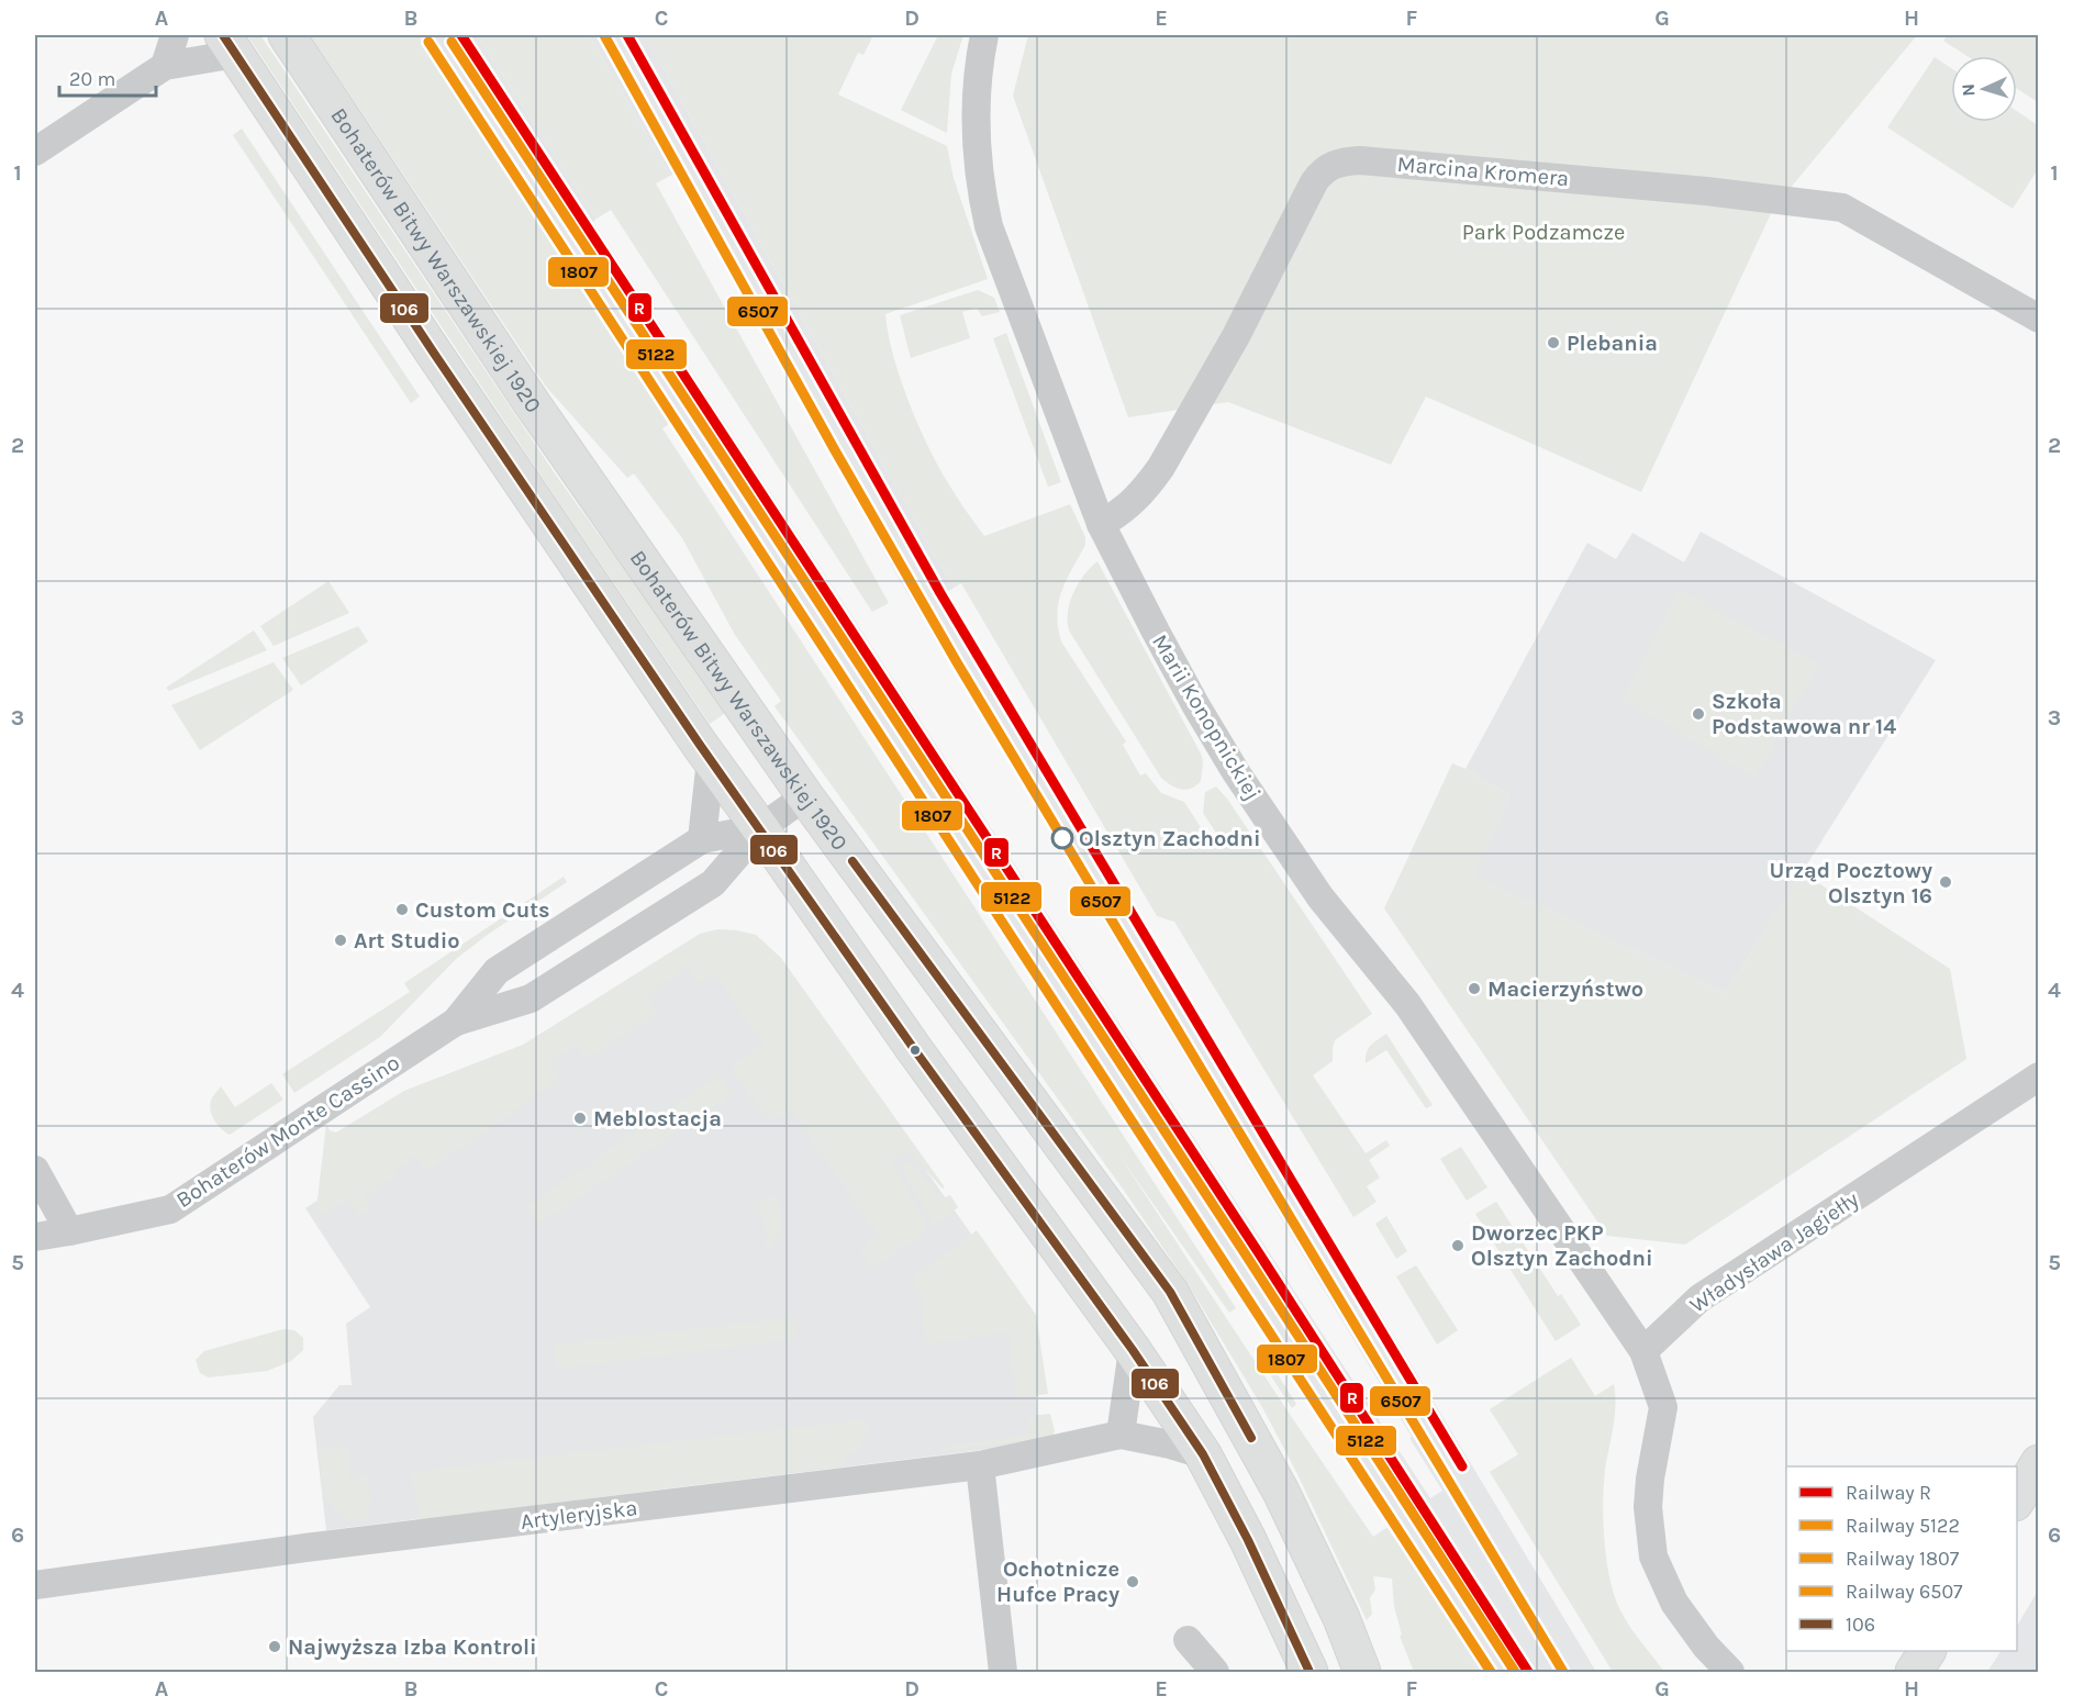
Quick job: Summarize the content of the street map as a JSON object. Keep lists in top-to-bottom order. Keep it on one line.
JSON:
{"streets":{"main road":["Bohaterów Bitwy Warszawskiej 1920"],"street":["Marcina Kromera","Marii Konopnickiej","Bohaterów Monte Cassino","Władysława Jagiełły","Artyleryjska"]},"crossings":[["Marcina Kromera","Marii Konopnickiej"],["Bohaterów Bitwy Warszawskiej 1920","Bohaterów Monte Cassino"],["Marii Konopnickiej","Władysława Jagiełły"]],"parks":["Park Podzamcze"],"places":["Plebania","Szkoła Podstawowa nr 14","Olsztyn Zachodni","Urząd Pocztowy Olsztyn 16","Custom Cuts","Art Studio","Macierzyństwo","Meblostacja","Dworzec PKP Olsztyn Zachodni","Ochotnicze Hufce Pracy","Najwyższa Izba Kontroli"],"lines":["rail line R","rail line 6507","transit line 106","rail line 5122","rail line 1807"],"legend":["Railway R","Railway 5122","Railway 1807","Railway 6507","106"],"scale_bar":"20 m","north":"left","grid":{"columns":["A","B","C","D","E","F","G","H"],"rows":["1","2","3","4","5","6"]}}
